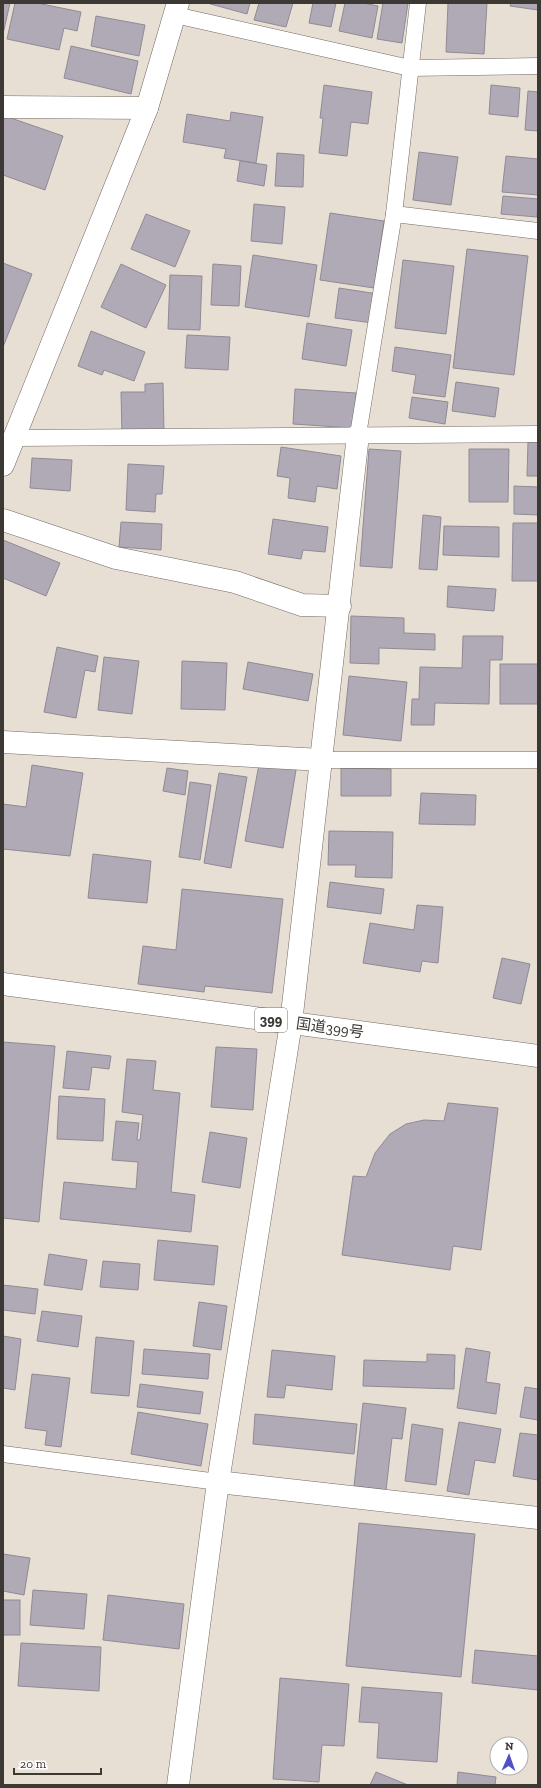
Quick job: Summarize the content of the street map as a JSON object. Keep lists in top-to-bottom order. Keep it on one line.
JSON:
{"streets":{"main road":["399","国道399号"]},"scale_bar":"20 m","north":"top"}
